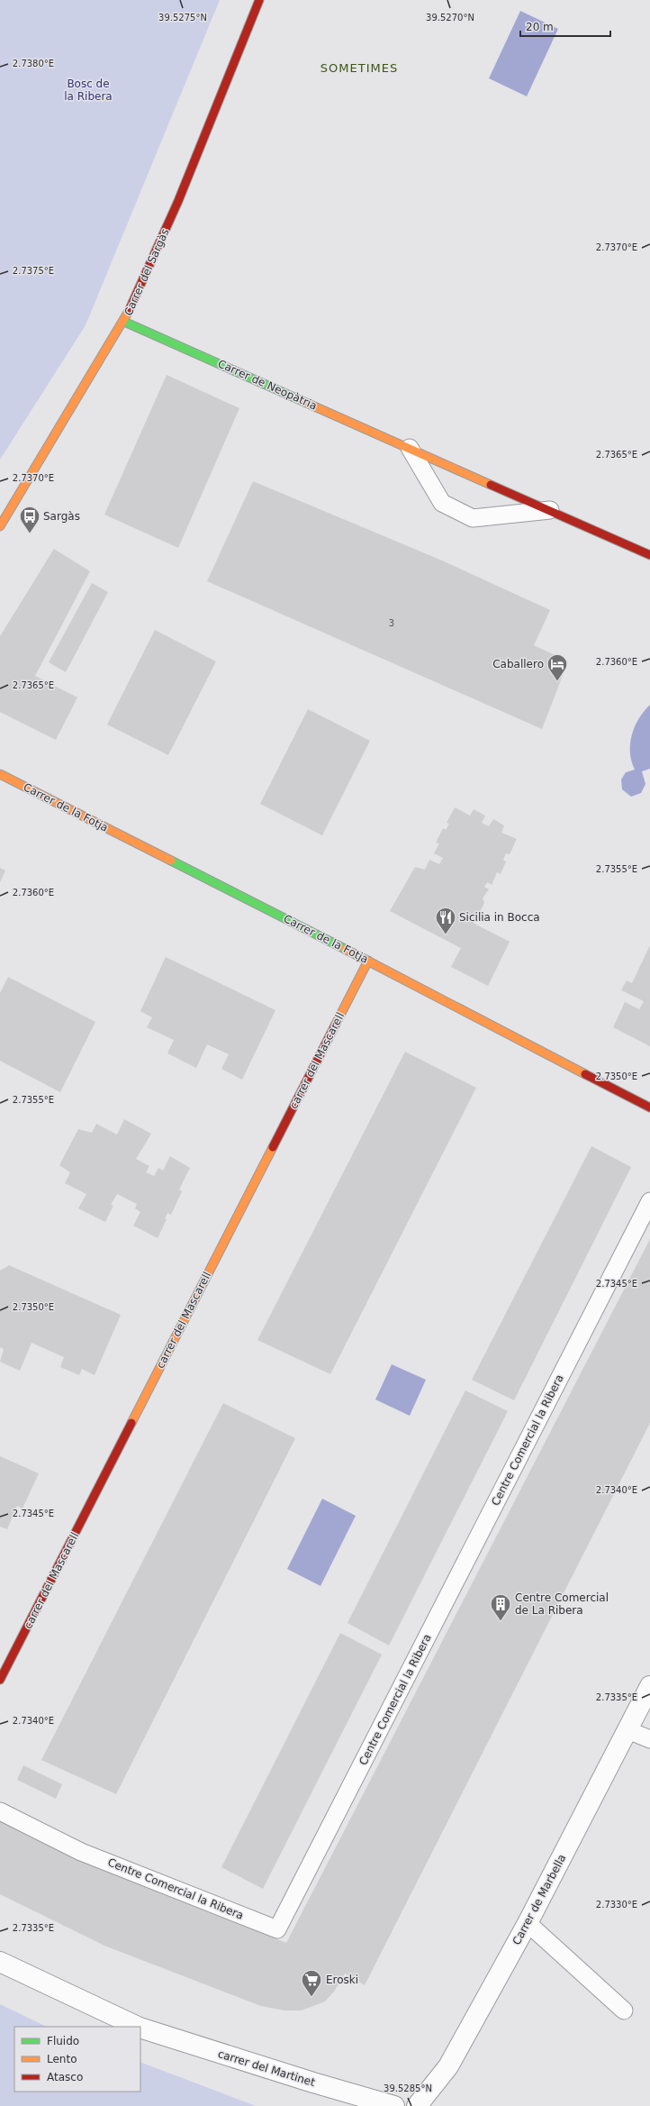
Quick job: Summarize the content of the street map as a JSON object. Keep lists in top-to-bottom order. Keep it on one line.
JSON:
{"streets":{"street":["Carrer del Sargàs","Carrer de Neopàtria","Carrer de la Fotja","carrer del Mascarell","Carrer de Marbella","carrer del Martinet"],"lane":["Centre Comercial la Ribera"]},"crossings":[["Carrer del Sargàs","Carrer de Neopàtria"],["Carrer de la Fotja","carrer del Mascarell"]],"districts":["SOMETIMES"],"parks":["Bosc de la Ribera"],"places":{"bus stop":["Sargàs"],"hotel":["Caballero"],"restaurant":["Sicilia in Bocca"],"building":["Centre Comercial de La Ribera"],"supermarket":["Eroski"]},"house_numbers":["3"],"legend":["Fluido","Lento","Atasco"],"scale_bar":"20 m","coordinates":["39.5270°N","39.5275°N","2.7380°E","2.7370°E","2.7375°E","2.7365°E","2.7360°E","2.7355°E","2.7350°E","2.7345°E","2.7340°E","2.7335°E","2.7330°E","39.5285°N"]}
